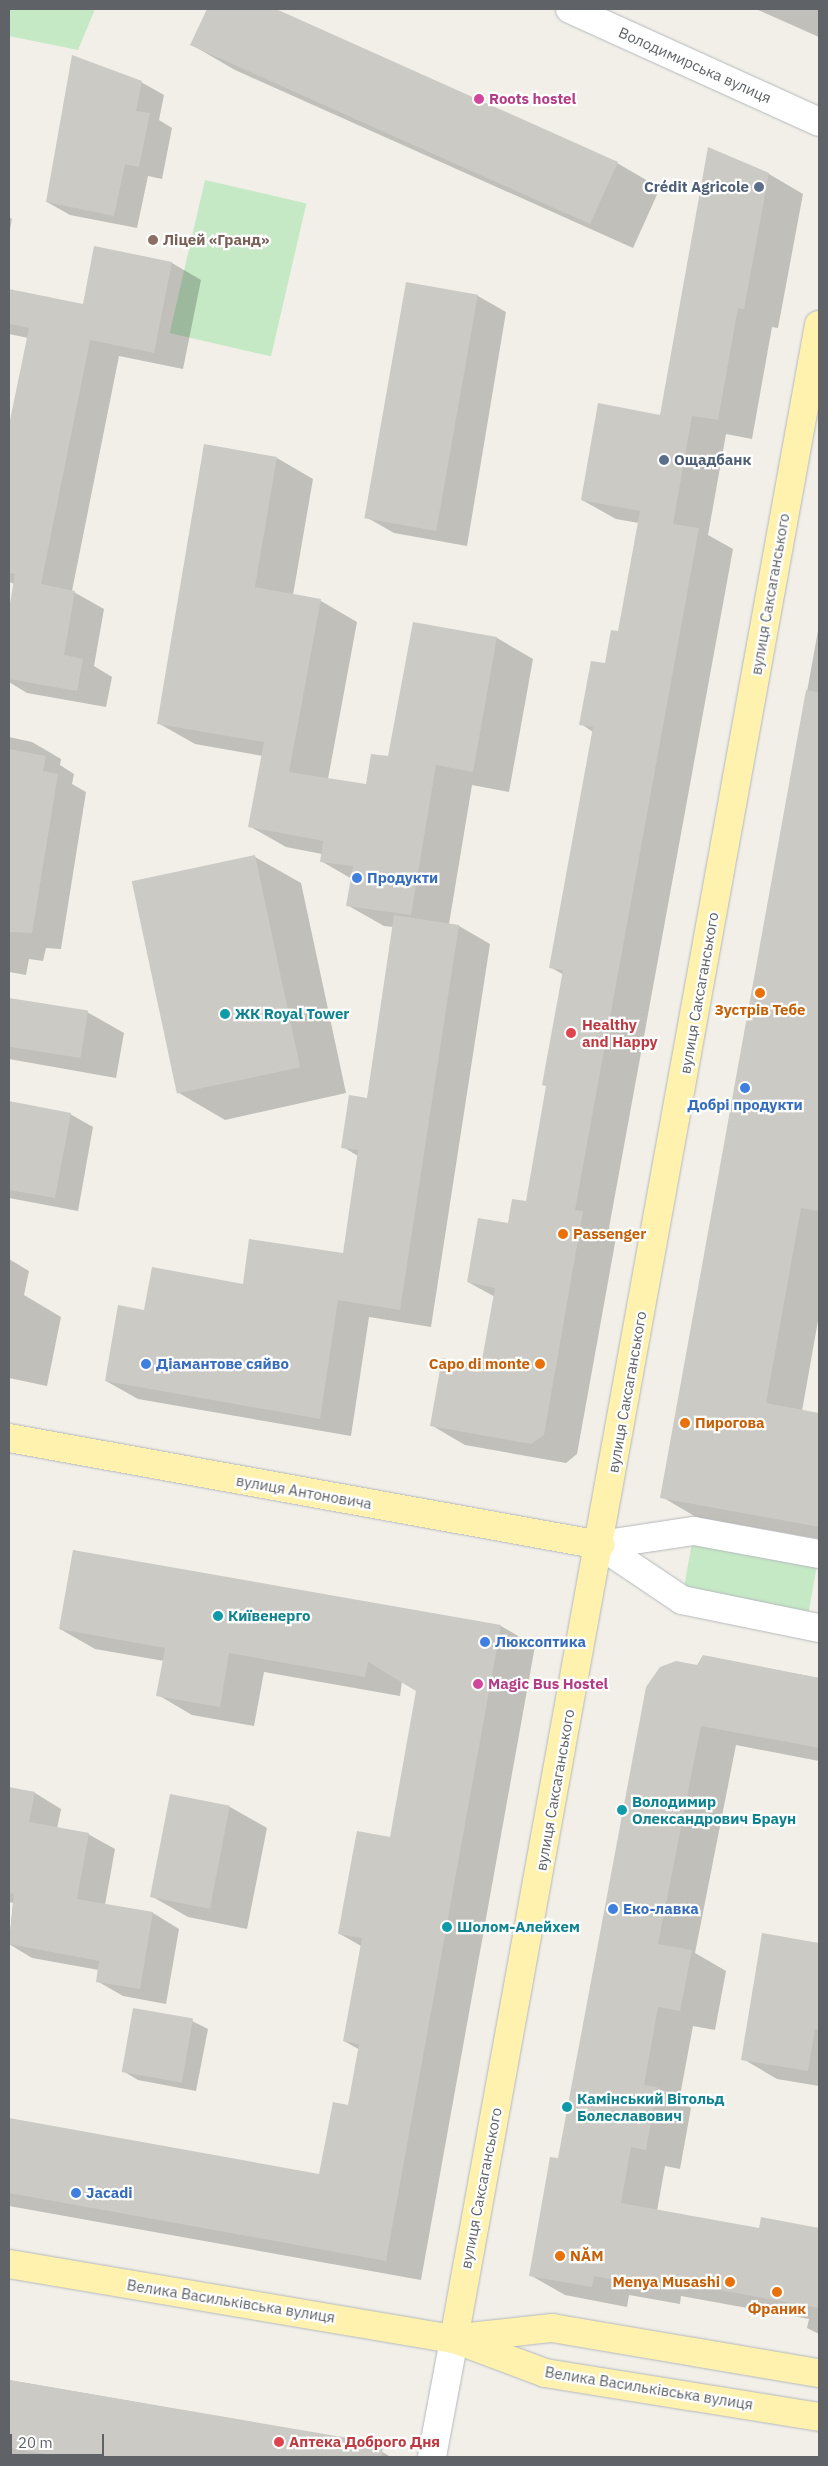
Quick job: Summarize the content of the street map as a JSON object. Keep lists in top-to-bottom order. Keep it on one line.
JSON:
{"streets":{"main road":["вулиця Саксаганського","вулиця Антоновича","Велика Васильківська вулиця"],"street":["Володимирська вулиця"]},"crossings":[["вулиця Саксаганського","вулиця Антоновича"],["вулиця Саксаганського","Велика Васильківська вулиця"]],"places":["Roots hostel","Crédit Agricole","Ліцей «Гранд»","Ощадбанк","Продукти","Зустрів Тебе","ЖК Royal Tower","Healthy and Happy","Добрі продукти","Passenger","Діамантове сяйво","Capo di monte","Пирогова","Київенерго","Люксоптика","Magic Bus Hostel","Володимир Олександрович Браун","Еко-лавка","Шолом-Алейхем","Камінський Вітольд Болеславович","Jacadi","NĂM","Menya Musashi","Франик","Аптека Доброго Дня"],"scale_bar":"20 m"}
